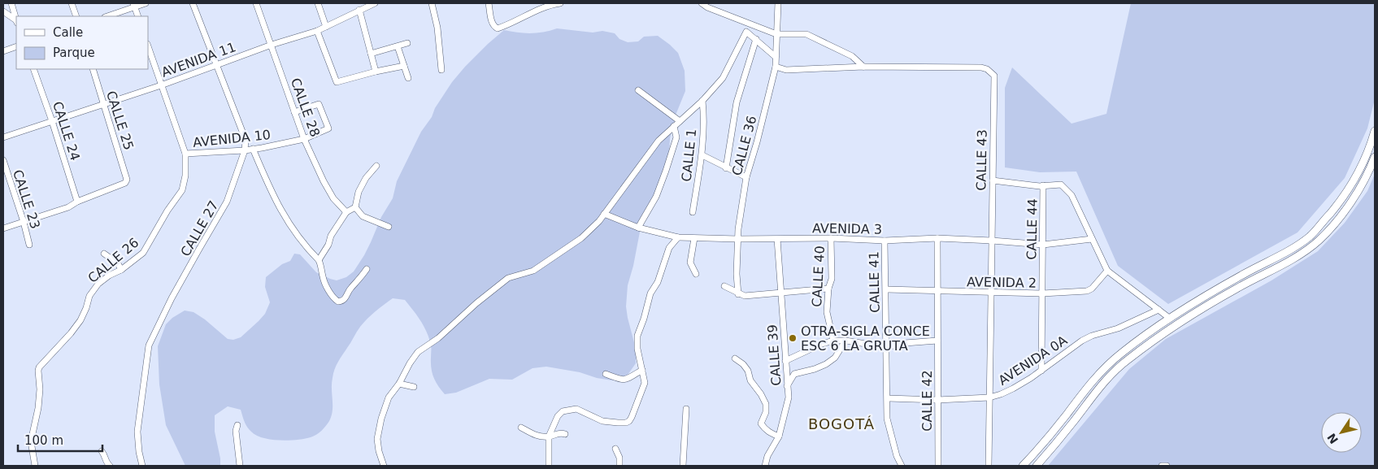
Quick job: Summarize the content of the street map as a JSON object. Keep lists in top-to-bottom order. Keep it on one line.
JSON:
{"streets":{"street":["AVENIDA 11","CALLE 28","CALLE 25","CALLE 24","AVENIDA 10","CALLE 36","CALLE 1","CALLE 43","CALLE 23","CALLE 27","AVENIDA 3","CALLE 44","CALLE 26","CALLE 40","CALLE 41","AVENIDA 2","CALLE 39","AVENIDA 0A","CALLE 42"]},"crossings":[["AVENIDA 11","CALLE 28"],["AVENIDA 11","CALLE 25"],["AVENIDA 11","CALLE 24"],["AVENIDA 11","CALLE 27"],["AVENIDA 11","CALLE 26"],["CALLE 28","AVENIDA 10"],["CALLE 25","CALLE 24"],["AVENIDA 10","CALLE 27"],["AVENIDA 10","CALLE 26"],["CALLE 36","CALLE 43"],["CALLE 36","AVENIDA 3"],["CALLE 43","AVENIDA 3"],["CALLE 43","AVENIDA 2"],["CALLE 43","AVENIDA 0A"],["AVENIDA 3","CALLE 44"],["AVENIDA 3","CALLE 40"],["AVENIDA 3","CALLE 41"],["AVENIDA 3","CALLE 39"],["AVENIDA 3","CALLE 42"],["CALLE 44","AVENIDA 2"],["CALLE 44","AVENIDA 0A"],["CALLE 41","AVENIDA 2"],["CALLE 41","AVENIDA 0A"],["AVENIDA 2","CALLE 42"],["AVENIDA 0A","CALLE 42"]],"districts":["BOGOTÁ"],"places":["OTRA-SIGLA CONCE ESC 6 LA GRUTA"],"legend":["Calle","Parque"],"scale_bar":"100 m","north":"bottom left"}
